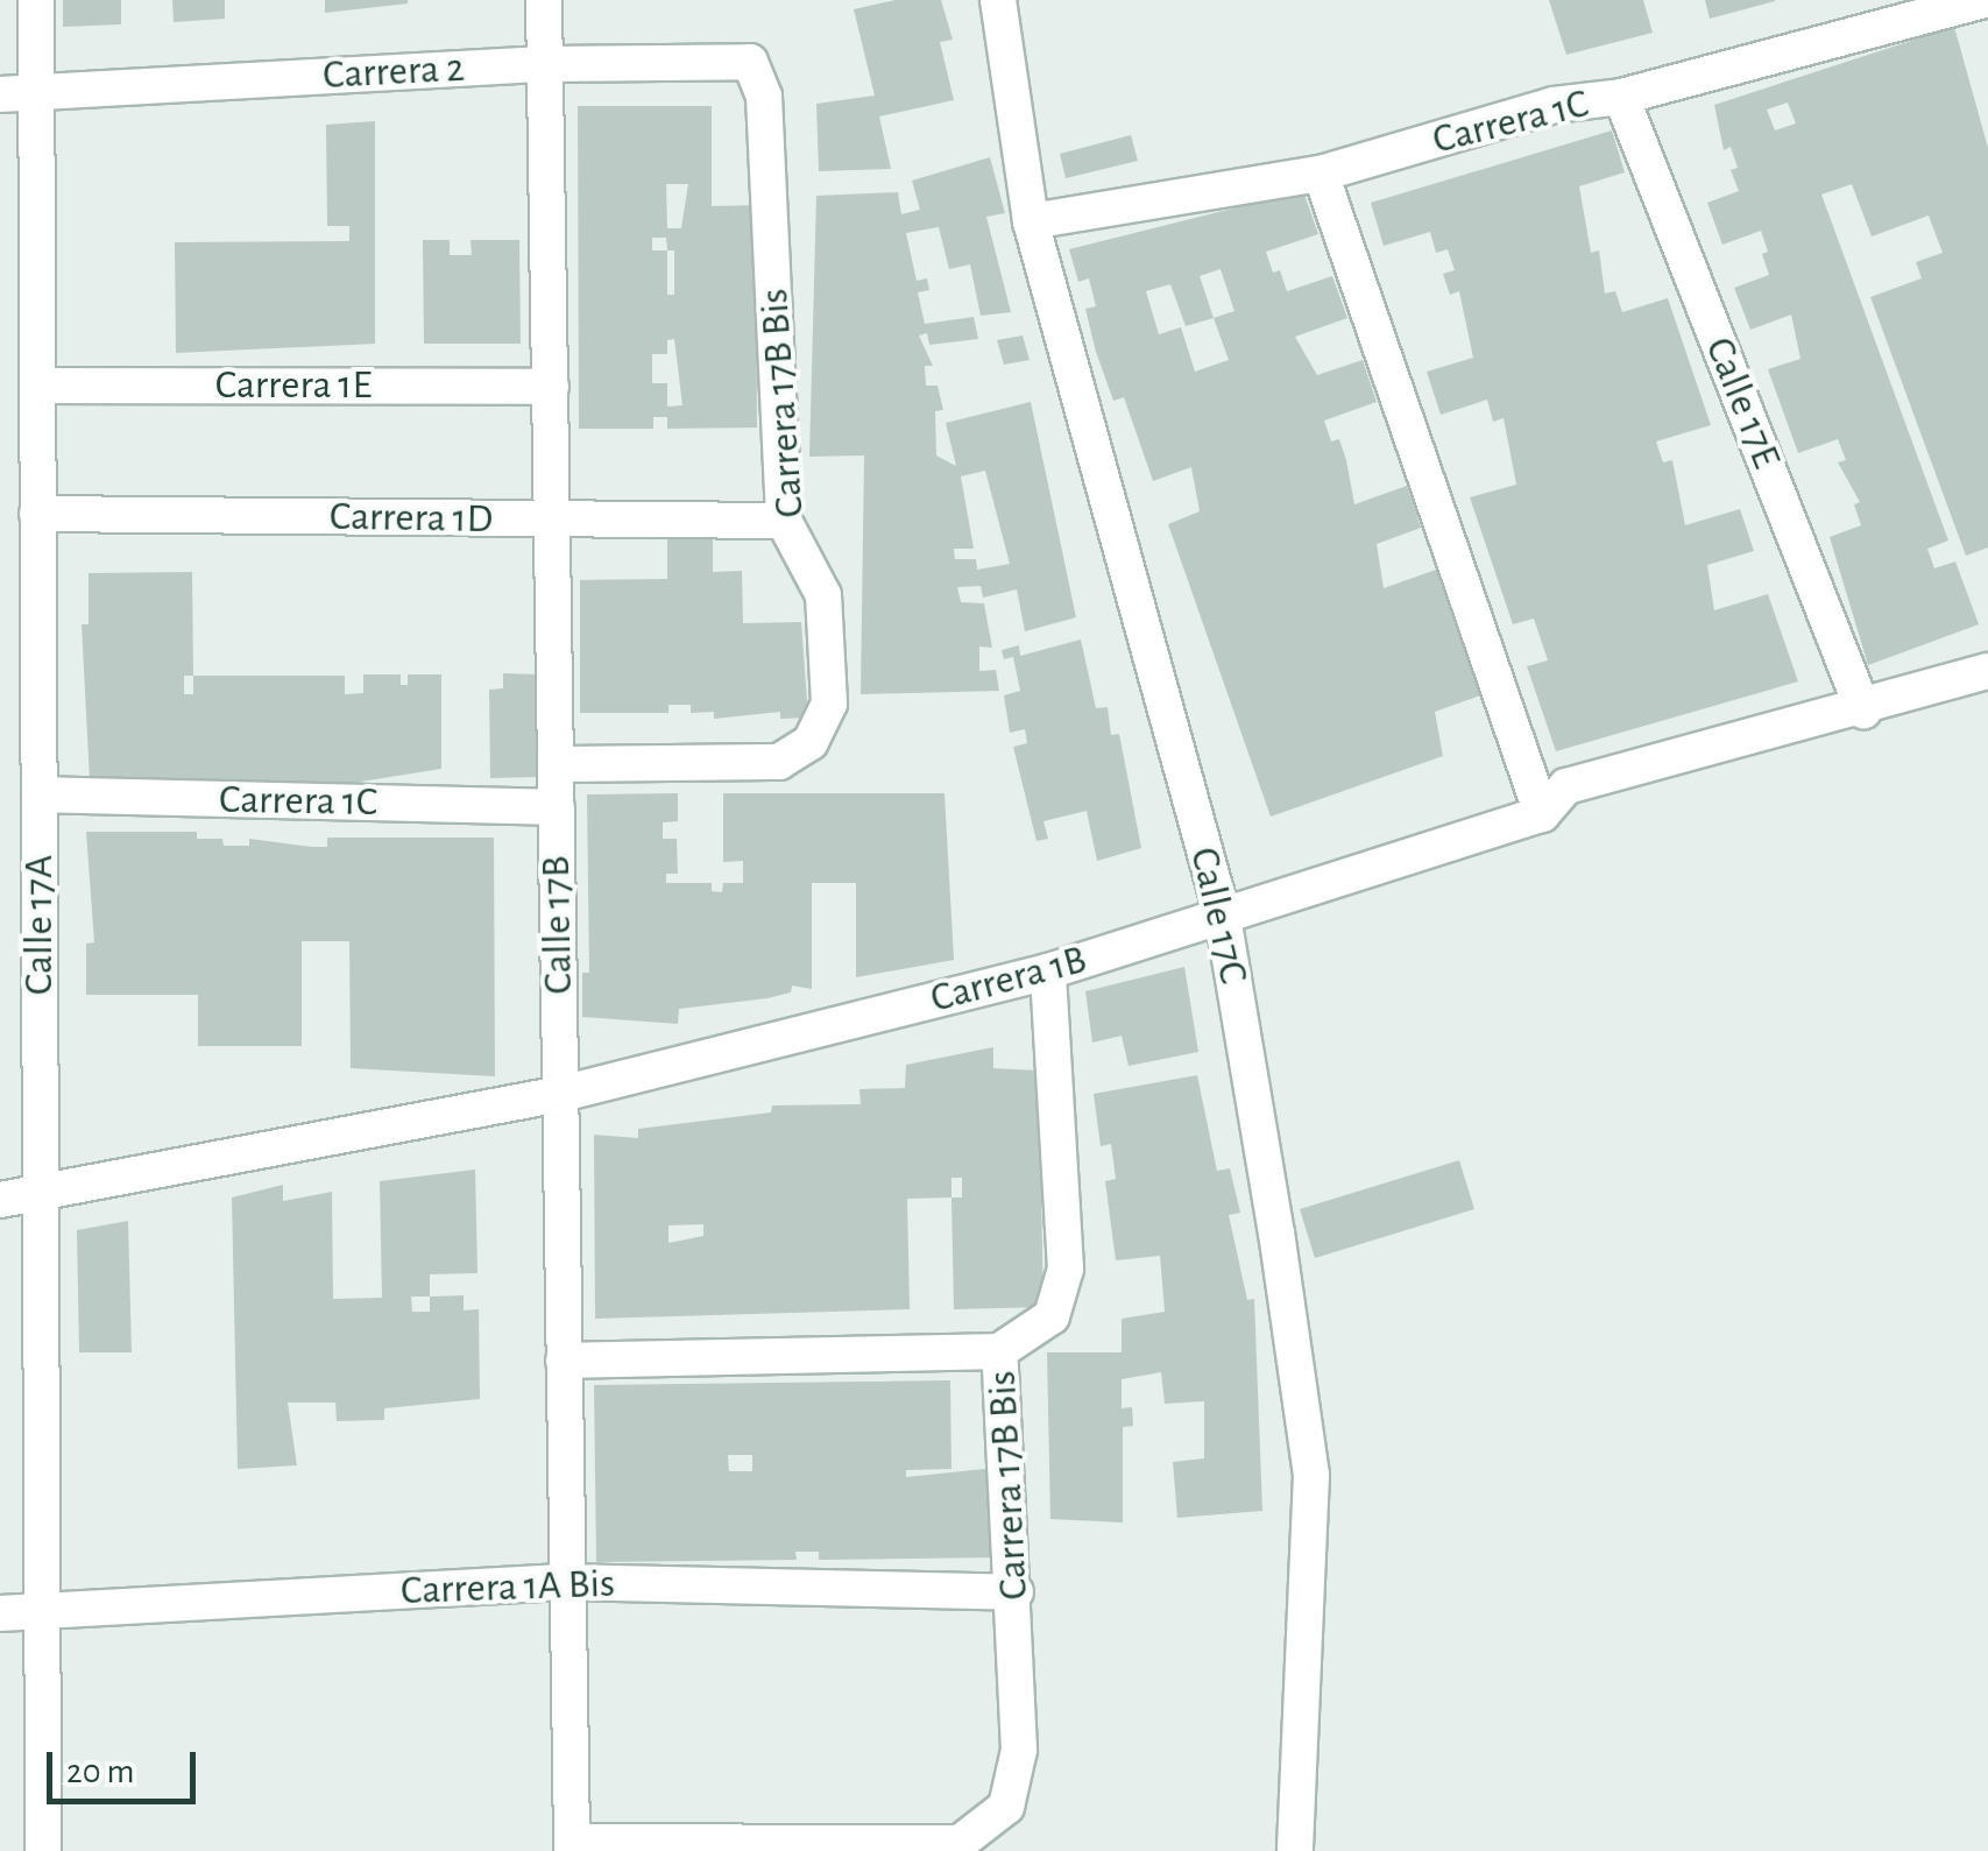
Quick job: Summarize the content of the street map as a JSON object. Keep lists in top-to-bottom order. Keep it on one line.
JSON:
{"streets":{"street":["Carrera 2","Carrera 1C","Carrera 1E","Carrera 17B Bis","Calle 17E","Carrera 1D","Calle 17C","Calle 17A","Calle 17B","Carrera 1B","Carrera 1A Bis"]},"crossings":[["Carrera 2","Carrera 17B Bis"],["Carrera 2","Calle 17A"],["Carrera 2","Calle 17B"],["Carrera 1C","Calle 17E"],["Carrera 1C","Calle 17C"],["Carrera 1C","Calle 17A"],["Carrera 1C","Calle 17B"],["Carrera 1E","Calle 17A"],["Carrera 1E","Calle 17B"],["Carrera 17B Bis","Carrera 1D"],["Carrera 17B Bis","Calle 17B"],["Carrera 17B Bis","Carrera 1B"],["Carrera 17B Bis","Carrera 1A Bis"],["Calle 17E","Carrera 1B"],["Carrera 1D","Calle 17A"],["Carrera 1D","Calle 17B"],["Calle 17C","Carrera 1B"],["Calle 17A","Carrera 1B"],["Calle 17A","Carrera 1A Bis"],["Calle 17B","Carrera 1B"],["Calle 17B","Carrera 1A Bis"]],"scale_bar":"20 m"}
